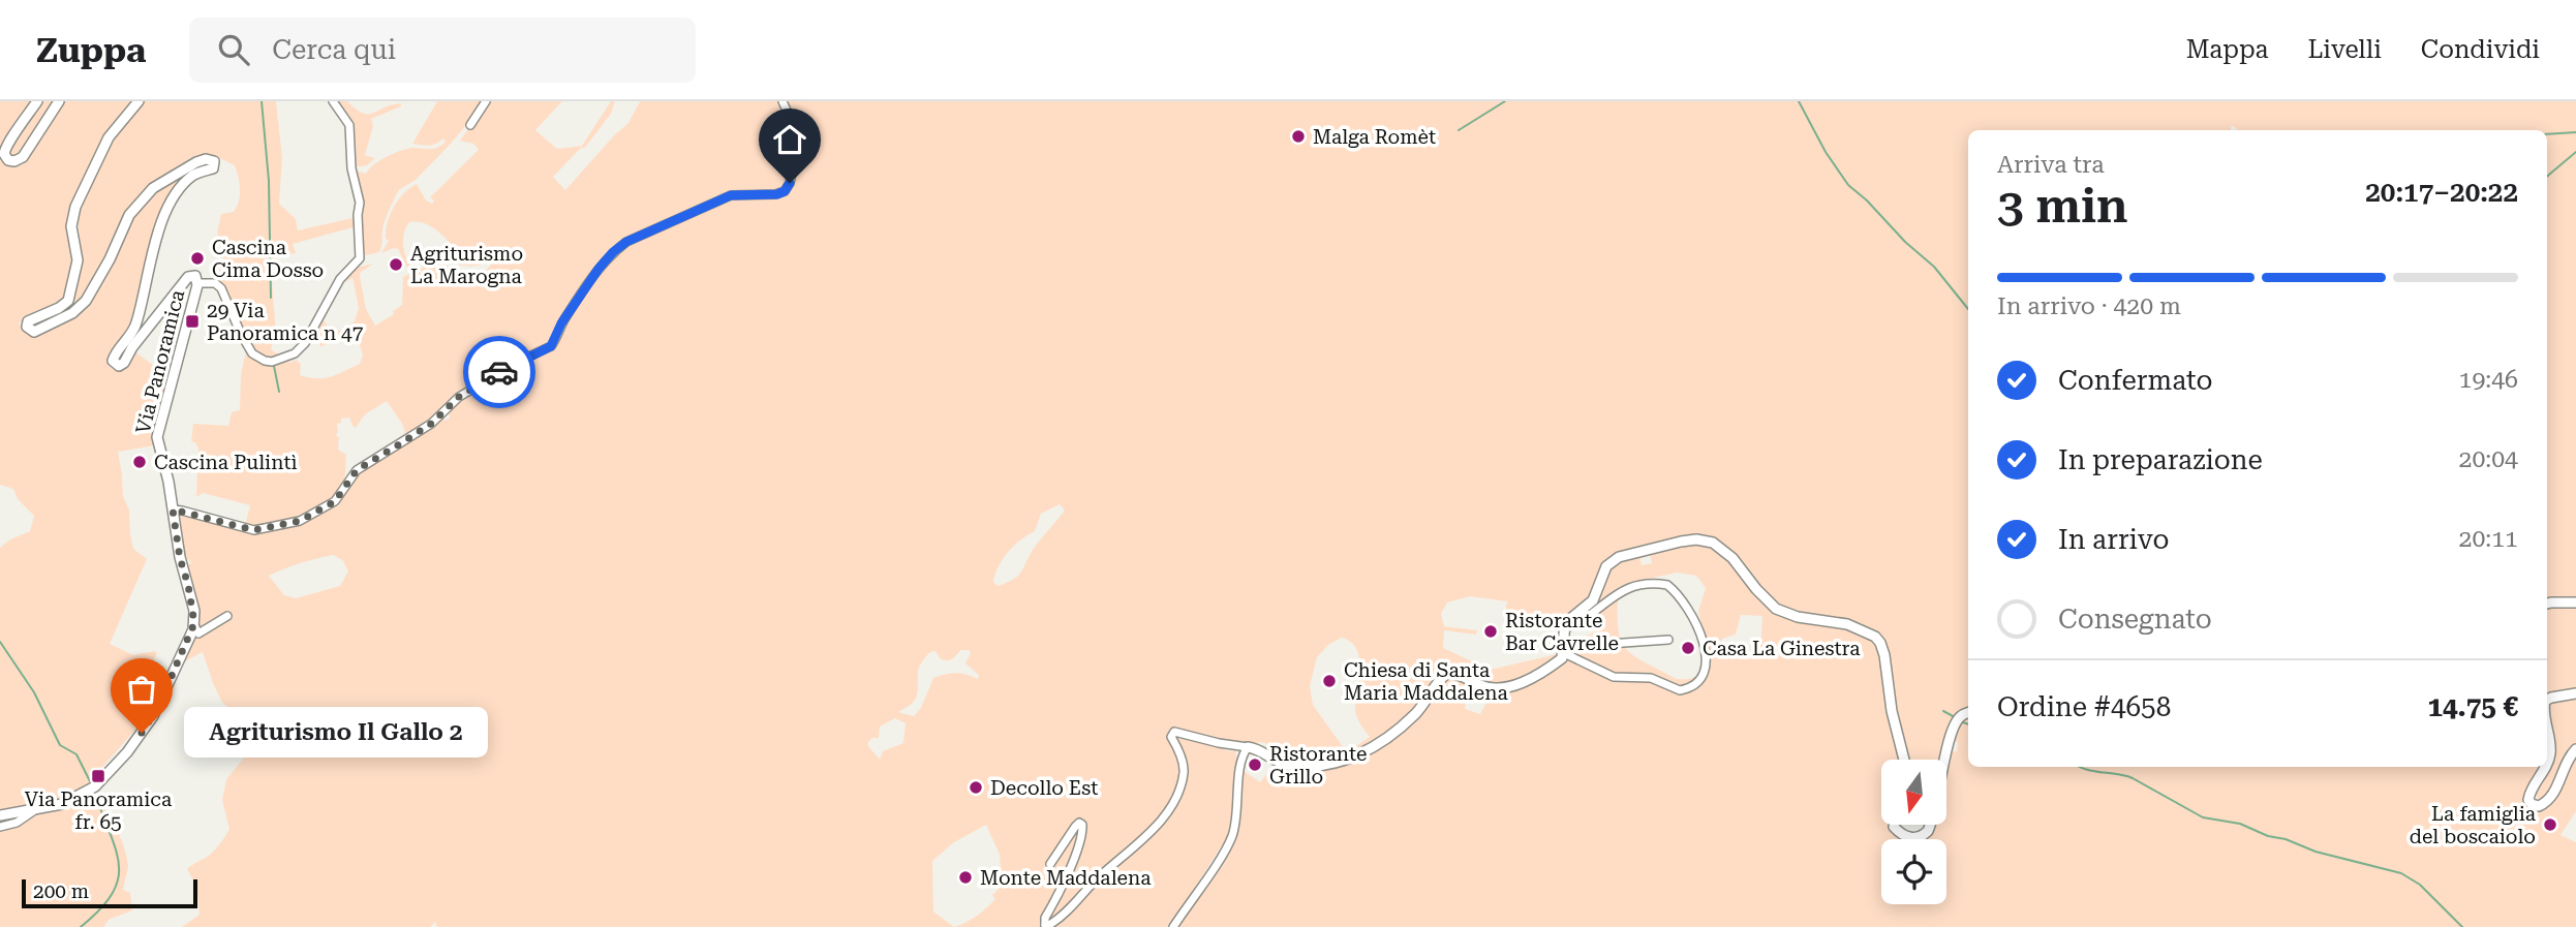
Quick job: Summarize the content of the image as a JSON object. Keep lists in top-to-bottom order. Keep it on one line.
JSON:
{"streets":{"street":["Via Panoramica"]},"places":{"other":["Malga Romèt","Cascina Cima Dosso","Agriturismo La Marogna","Cascina Pulintì","Ristorante Bar Cavrelle","Casa La Ginestra","Chiesa di Santa Maria Maddalena","Agriturismo Il Gallo 2","Ristorante Grillo","Decollo Est","La famiglia del boscaiolo","Monte Maddalena"],"transit":["29 Via Panoramica n 47","Via Panoramica fr. 65"]},"scale_bar":"200 m","north":"bottom","page":{"header":"Zuppa","search":"Cerca qui","nav":["Mappa","Livelli","Condividi"],"heading":["3 min","Arriva tra","20:17–20:22"],"panel":["Ordine #4658","14.75 €"],"bar":"In arrivo · 420 m","list":[["Confermato","19:46"],["In preparazione","20:04"],["In arrivo","20:11"],"Consegnato"],"bubble":"Agriturismo Il Gallo 2","scale":"200 m"}}
